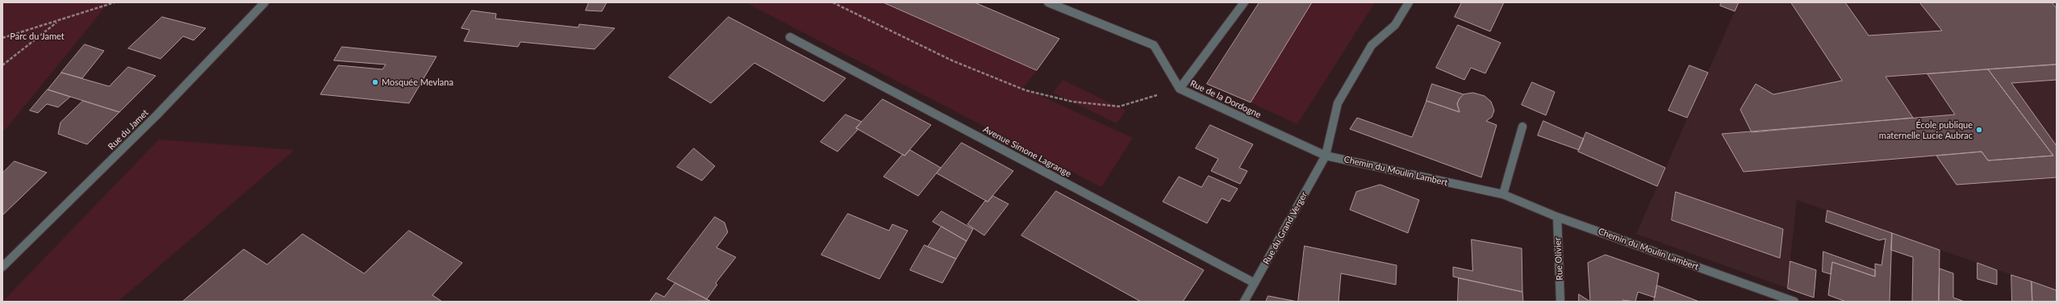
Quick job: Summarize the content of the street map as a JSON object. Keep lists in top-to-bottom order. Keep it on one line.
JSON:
{"streets":{"street":["Rue de la Dordogne","Rue du Jamet","Avenue Simone Lagrange","Chemin du Moulin Lambert","Rue du Grand Verger","Rue Olivier"]},"crossings":[["Rue de la Dordogne","Chemin du Moulin Lambert"],["Rue de la Dordogne","Rue du Grand Verger"],["Avenue Simone Lagrange","Rue du Grand Verger"],["Chemin du Moulin Lambert","Rue du Grand Verger"],["Chemin du Moulin Lambert","Rue Olivier"]],"parks":["Parc du Jamet"],"places":["Mosquée Mevlana","École publique maternelle Lucie Aubrac"]}
